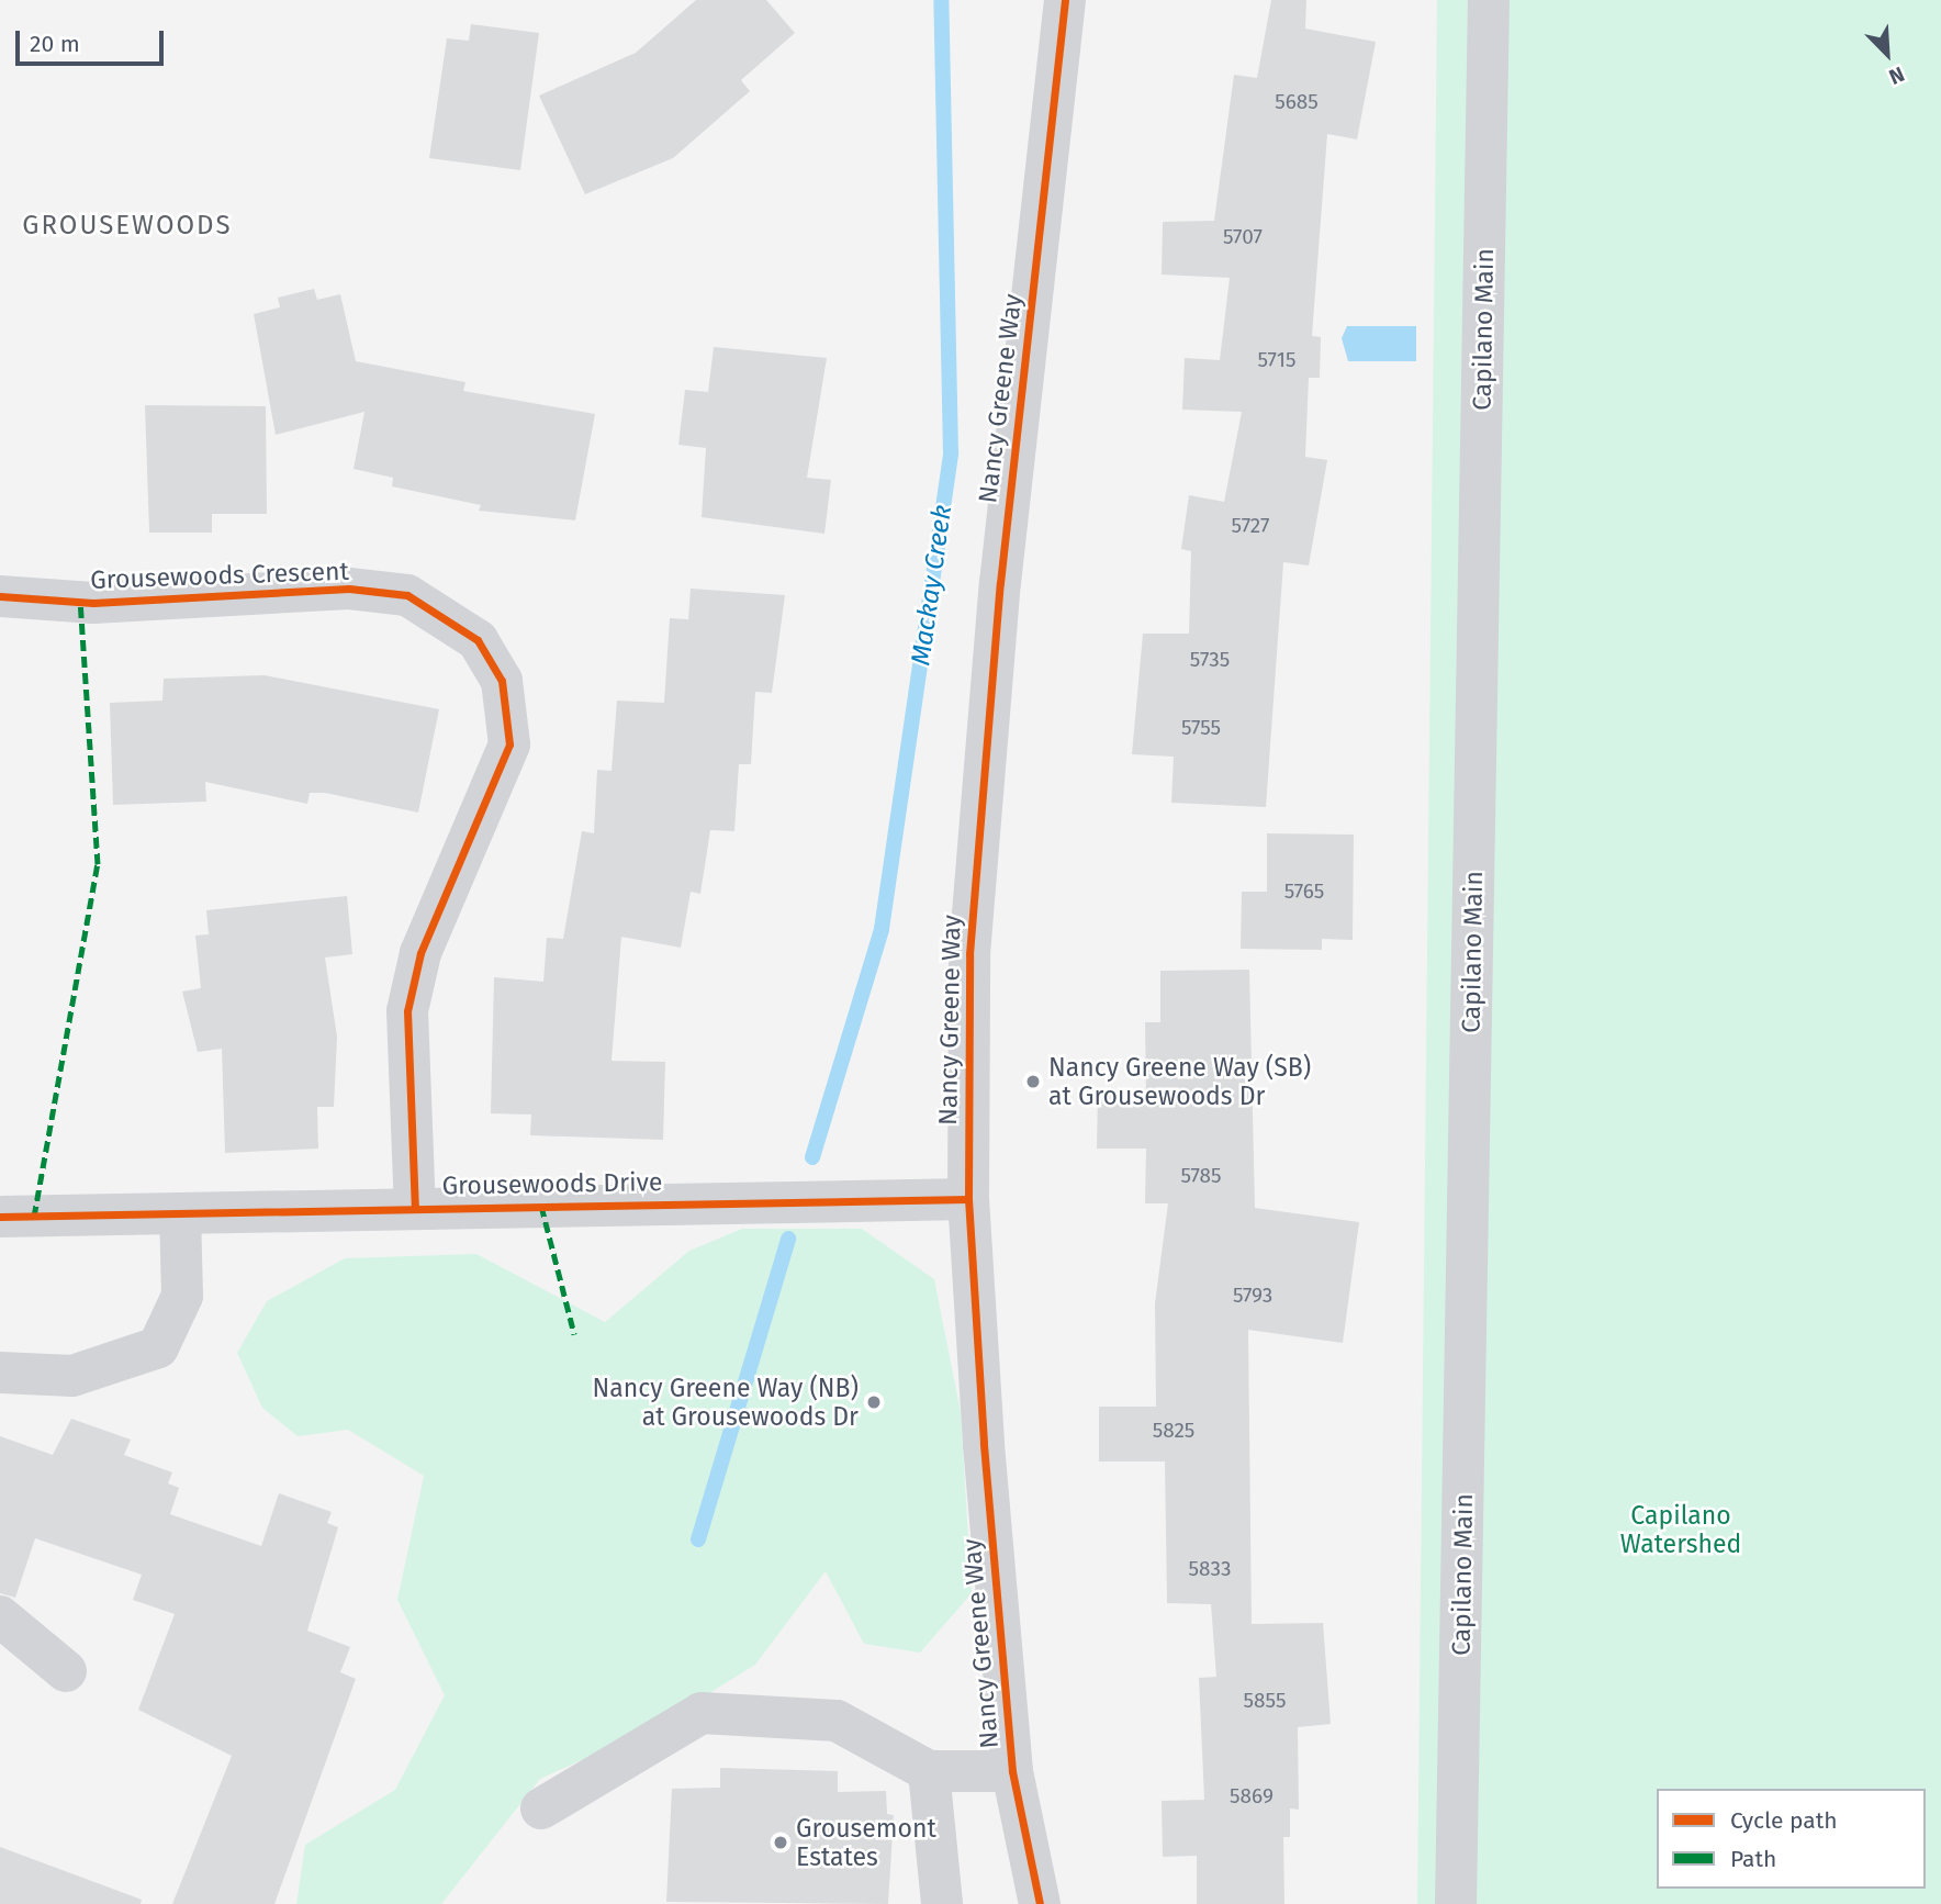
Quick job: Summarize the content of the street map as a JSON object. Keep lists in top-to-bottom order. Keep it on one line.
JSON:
{"streets":{"street":["Capilano Main","Nancy Greene Way","Grousewoods Crescent","Grousewoods Drive"]},"crossings":[["Nancy Greene Way","Grousewoods Drive"],["Grousewoods Crescent","Grousewoods Drive"]],"districts":["GROUSEWOODS"],"water":["Mackay Creek"],"parks":["Capilano Watershed"],"places":["Nancy Greene Way (SB) at Grousewoods Dr","Nancy Greene Way (NB) at Grousewoods Dr","Grousemont Estates"],"house_numbers":["5685","5707","5715","5727","5735","5755","5765","5785","5793","5825","5833","5855","5869"],"legend":["Cycle path","Path"],"scale_bar":"20 m","north":"bottom right"}
